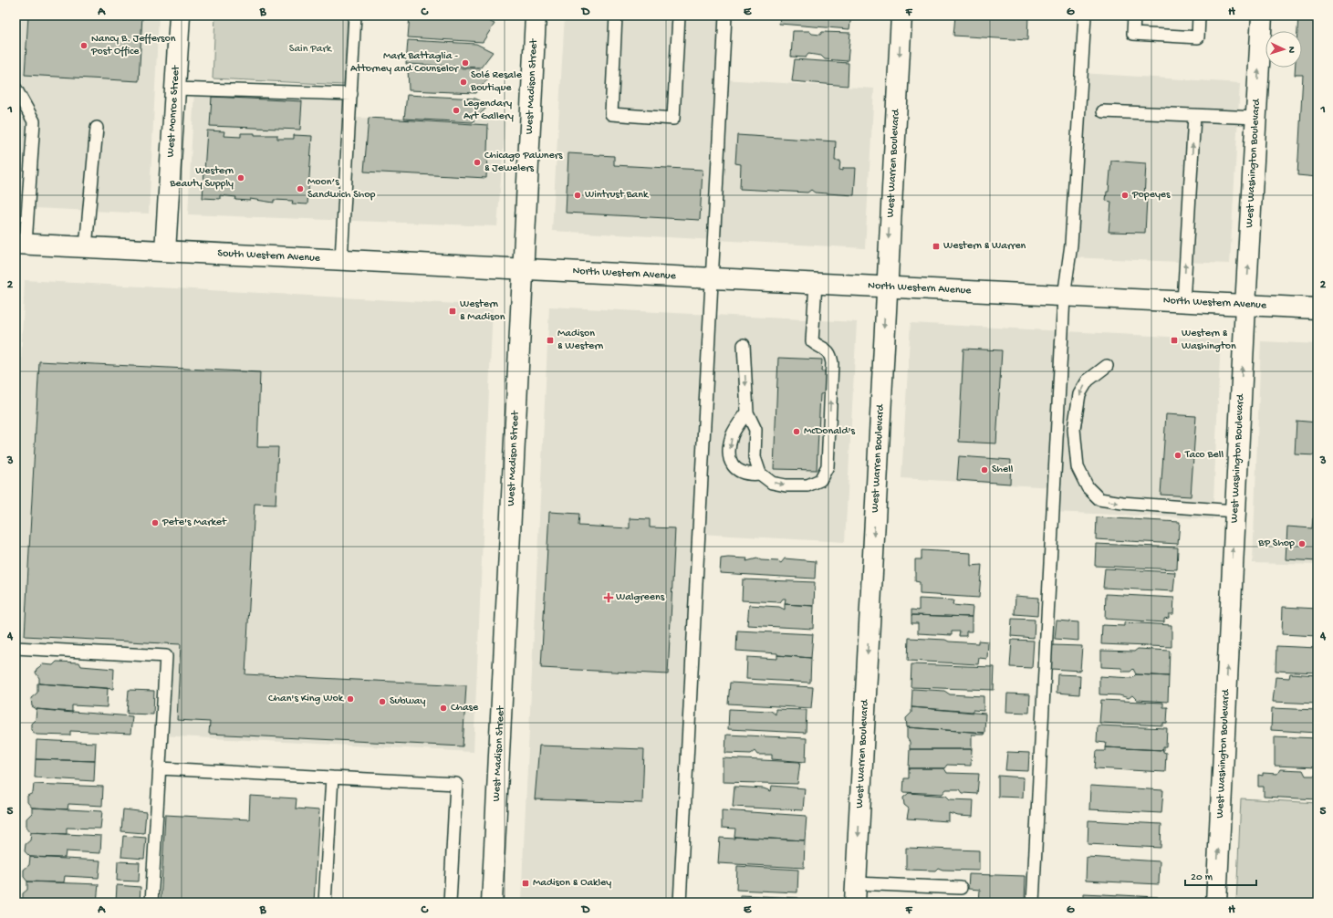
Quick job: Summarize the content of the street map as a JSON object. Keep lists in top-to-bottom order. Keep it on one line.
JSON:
{"streets":{"main road":["West Madison Street","West Monroe Street","West Warren Boulevard","West Washington Boulevard","South Western Avenue","North Western Avenue"]},"crossings":[["West Madison Street","South Western Avenue"],["West Madison Street","North Western Avenue"],["West Monroe Street","South Western Avenue"],["West Warren Boulevard","North Western Avenue"],["West Washington Boulevard","North Western Avenue"],["South Western Avenue","North Western Avenue"]],"one_way":["West Warren Boulevard","West Washington Boulevard"],"parks":["Sain Park"],"places":{"other":["Nancy B. Jefferson Post Office","Mark Battaglia - Attorney and Counselor","Solé Resale Boutique","Legendary Art Gallery","Chicago Pawners & Jewelers","Western Beauty Supply","Moon’s Sandwich Shop","Wintrust Bank","Popeyes","McDonald's","Taco Bell","Shell","Pete's Market","BP Shop","Chan's King Wok","Subway","Chase"],"transit":["Western & Warren","Western & Madison","Madison & Western","Western & Washington","Madison & Oakley"],"health":["Walgreens"]},"scale_bar":"20 m","north":"right","grid":{"columns":["A","B","C","D","E","F","G","H"],"rows":["1","2","3","4","5"]}}
